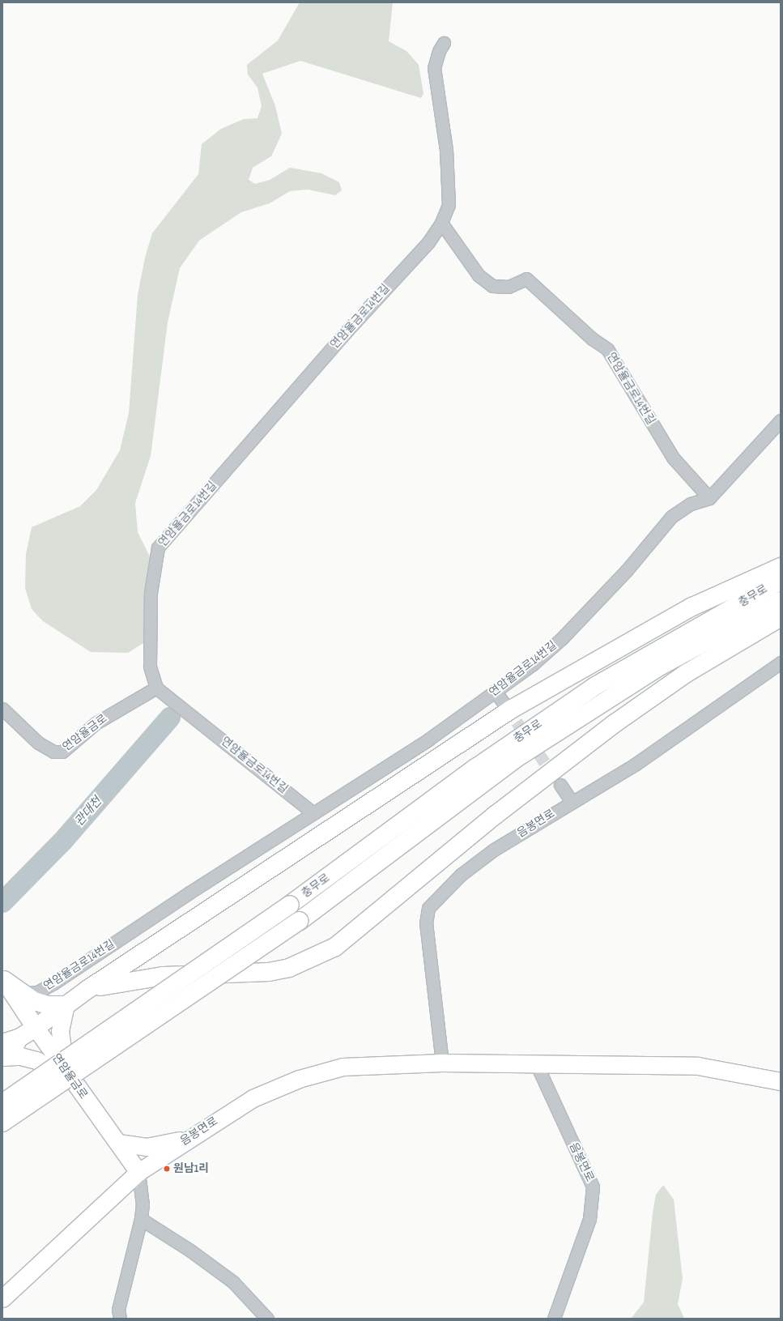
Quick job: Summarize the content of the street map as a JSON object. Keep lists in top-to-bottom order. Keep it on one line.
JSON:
{"streets":{"main road":["충무로","연암율금로"],"street":["연암율금로14번길","음봉면로"]},"crossings":[["연암율금로14번길","연암율금로"],["연암율금로","음봉면로"]],"water":["관대천"],"places":["원남1리"]}
